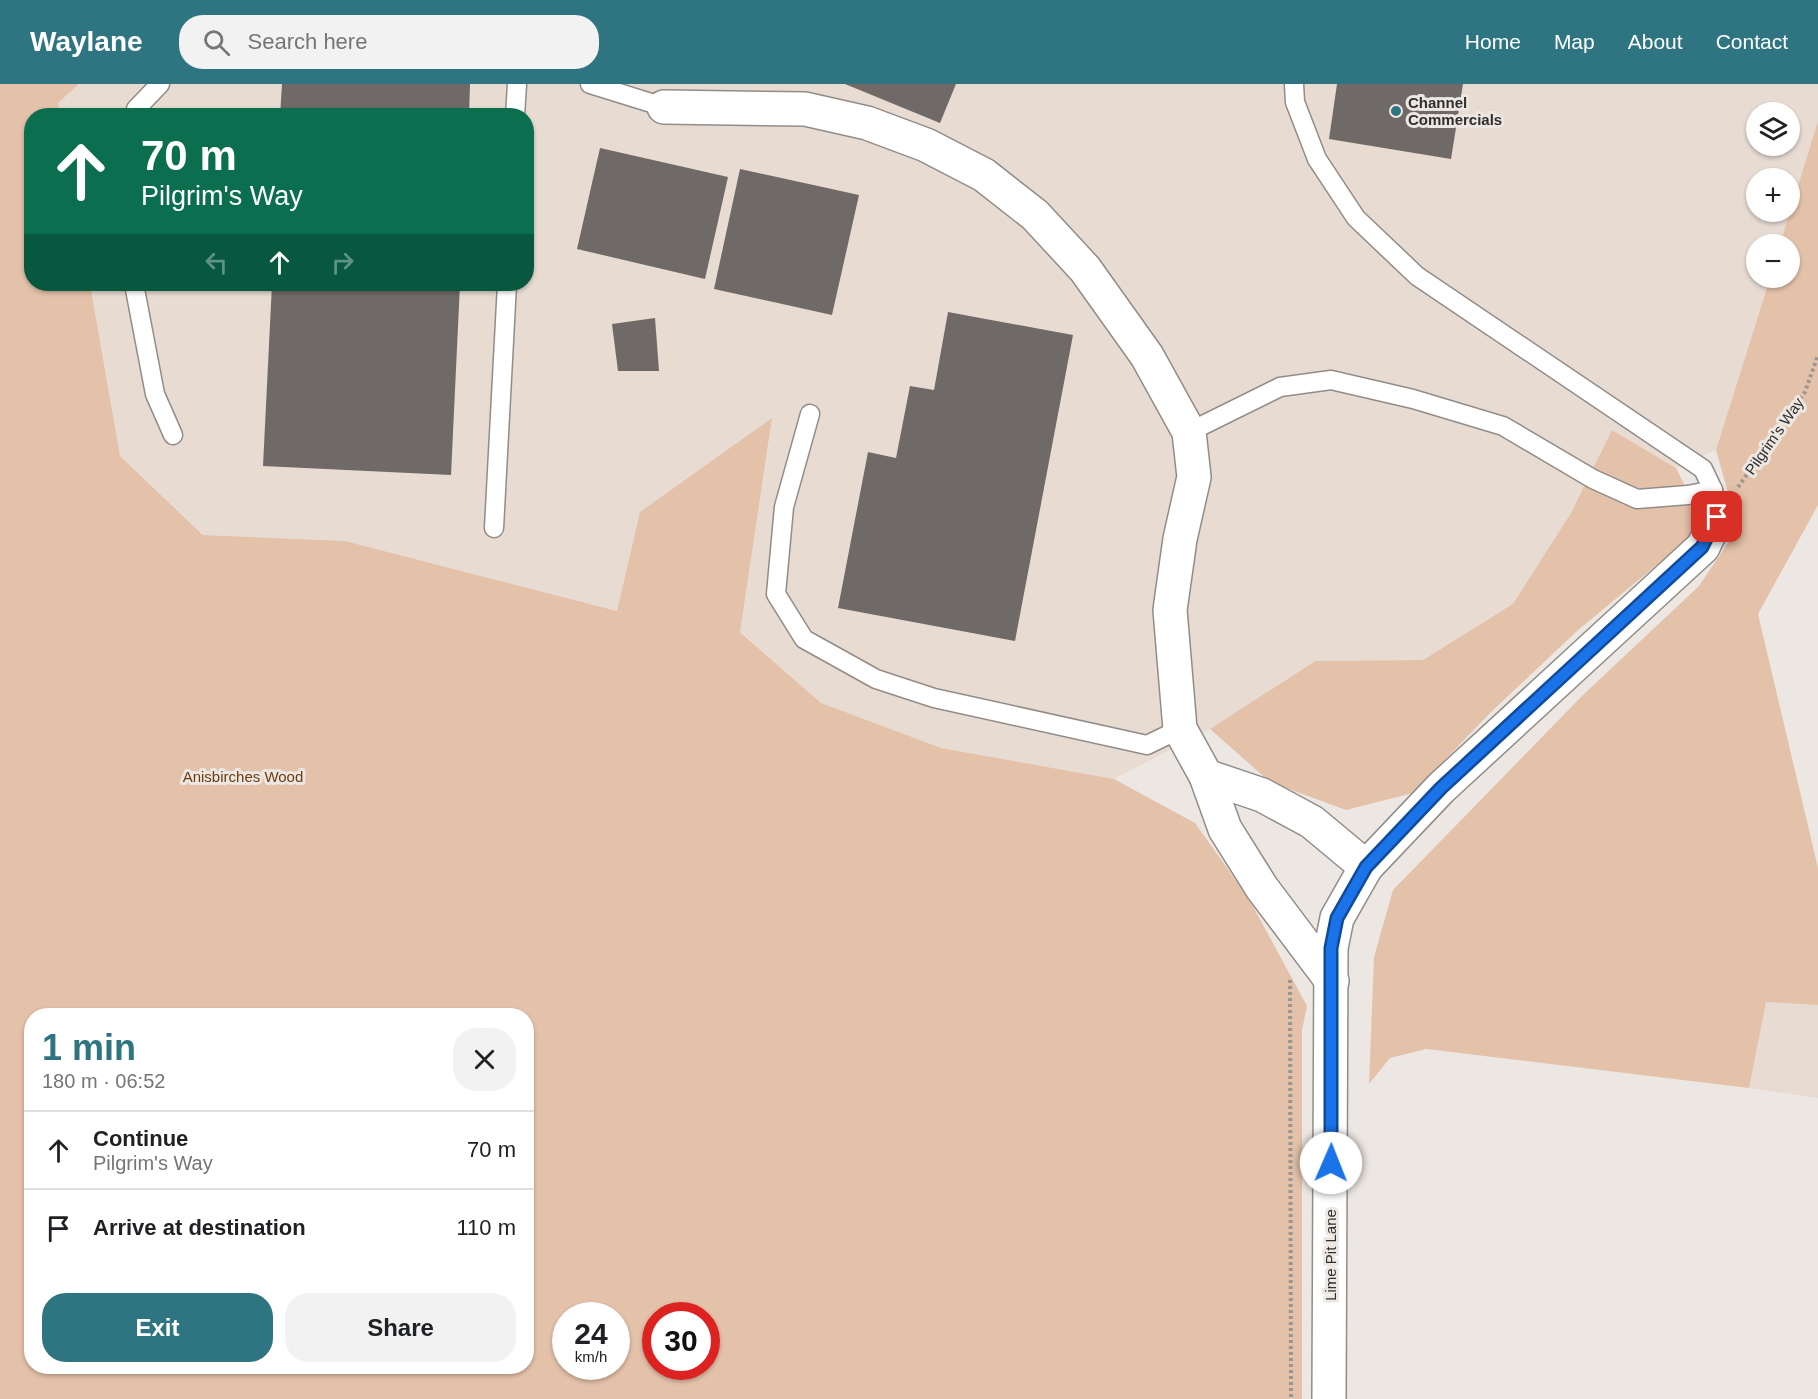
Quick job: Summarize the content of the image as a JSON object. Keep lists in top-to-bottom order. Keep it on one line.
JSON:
{"streets":{"street":["Lime Pit Lane"],"path":["Pilgrim's Way"]},"parks":["Anisbirches Wood"],"places":["Channel Commercials"],"page":{"header":"Waylane","search":"Search here","nav":["Home","Map","About","Contact"],"map_buttons":["+","−"],"turn":["70 m","Pilgrim's Way"],"heading":["1 min","180 m · 06:52"],"list":[{"name":"Continue","note":"Pilgrim's Way","value":"70 m"},{"name":"Arrive at destination","value":"110 m"}],"buttons":["Exit","Share"],"speed":"24 km/h","limit":"30"}}
